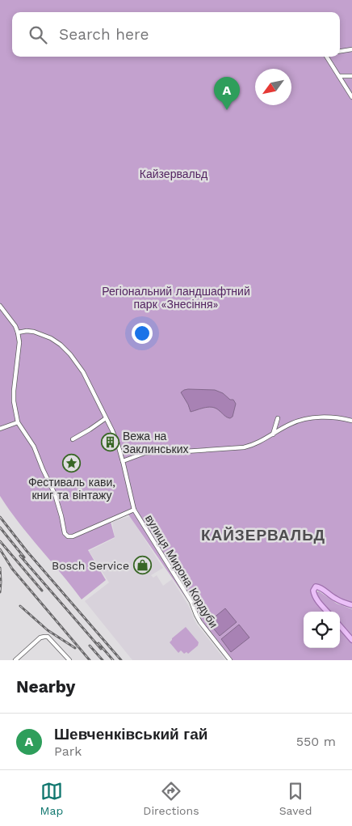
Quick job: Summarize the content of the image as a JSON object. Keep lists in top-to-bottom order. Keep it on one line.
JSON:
{"streets":{"street":["вулиця Мирона Кордуби"]},"districts":["КАЙЗЕРВАЛЬД"],"parks":["Кайзервальд","Регіональний ландшафтний парк «Знесіння»"],"places":{"building":["Вежа на Заклинських"],"place":["Фестиваль кави, книг та вінтажу"],"shop":["Bosch Service"]},"north":"bottom left","page":{"search":"Search here","pins":"A","heading":"Nearby","list":[{"mark":"A","name":"Шевченківський гай","note":"Park","value":"550 m"}],"nav":["Map","Directions","Saved"]}}
